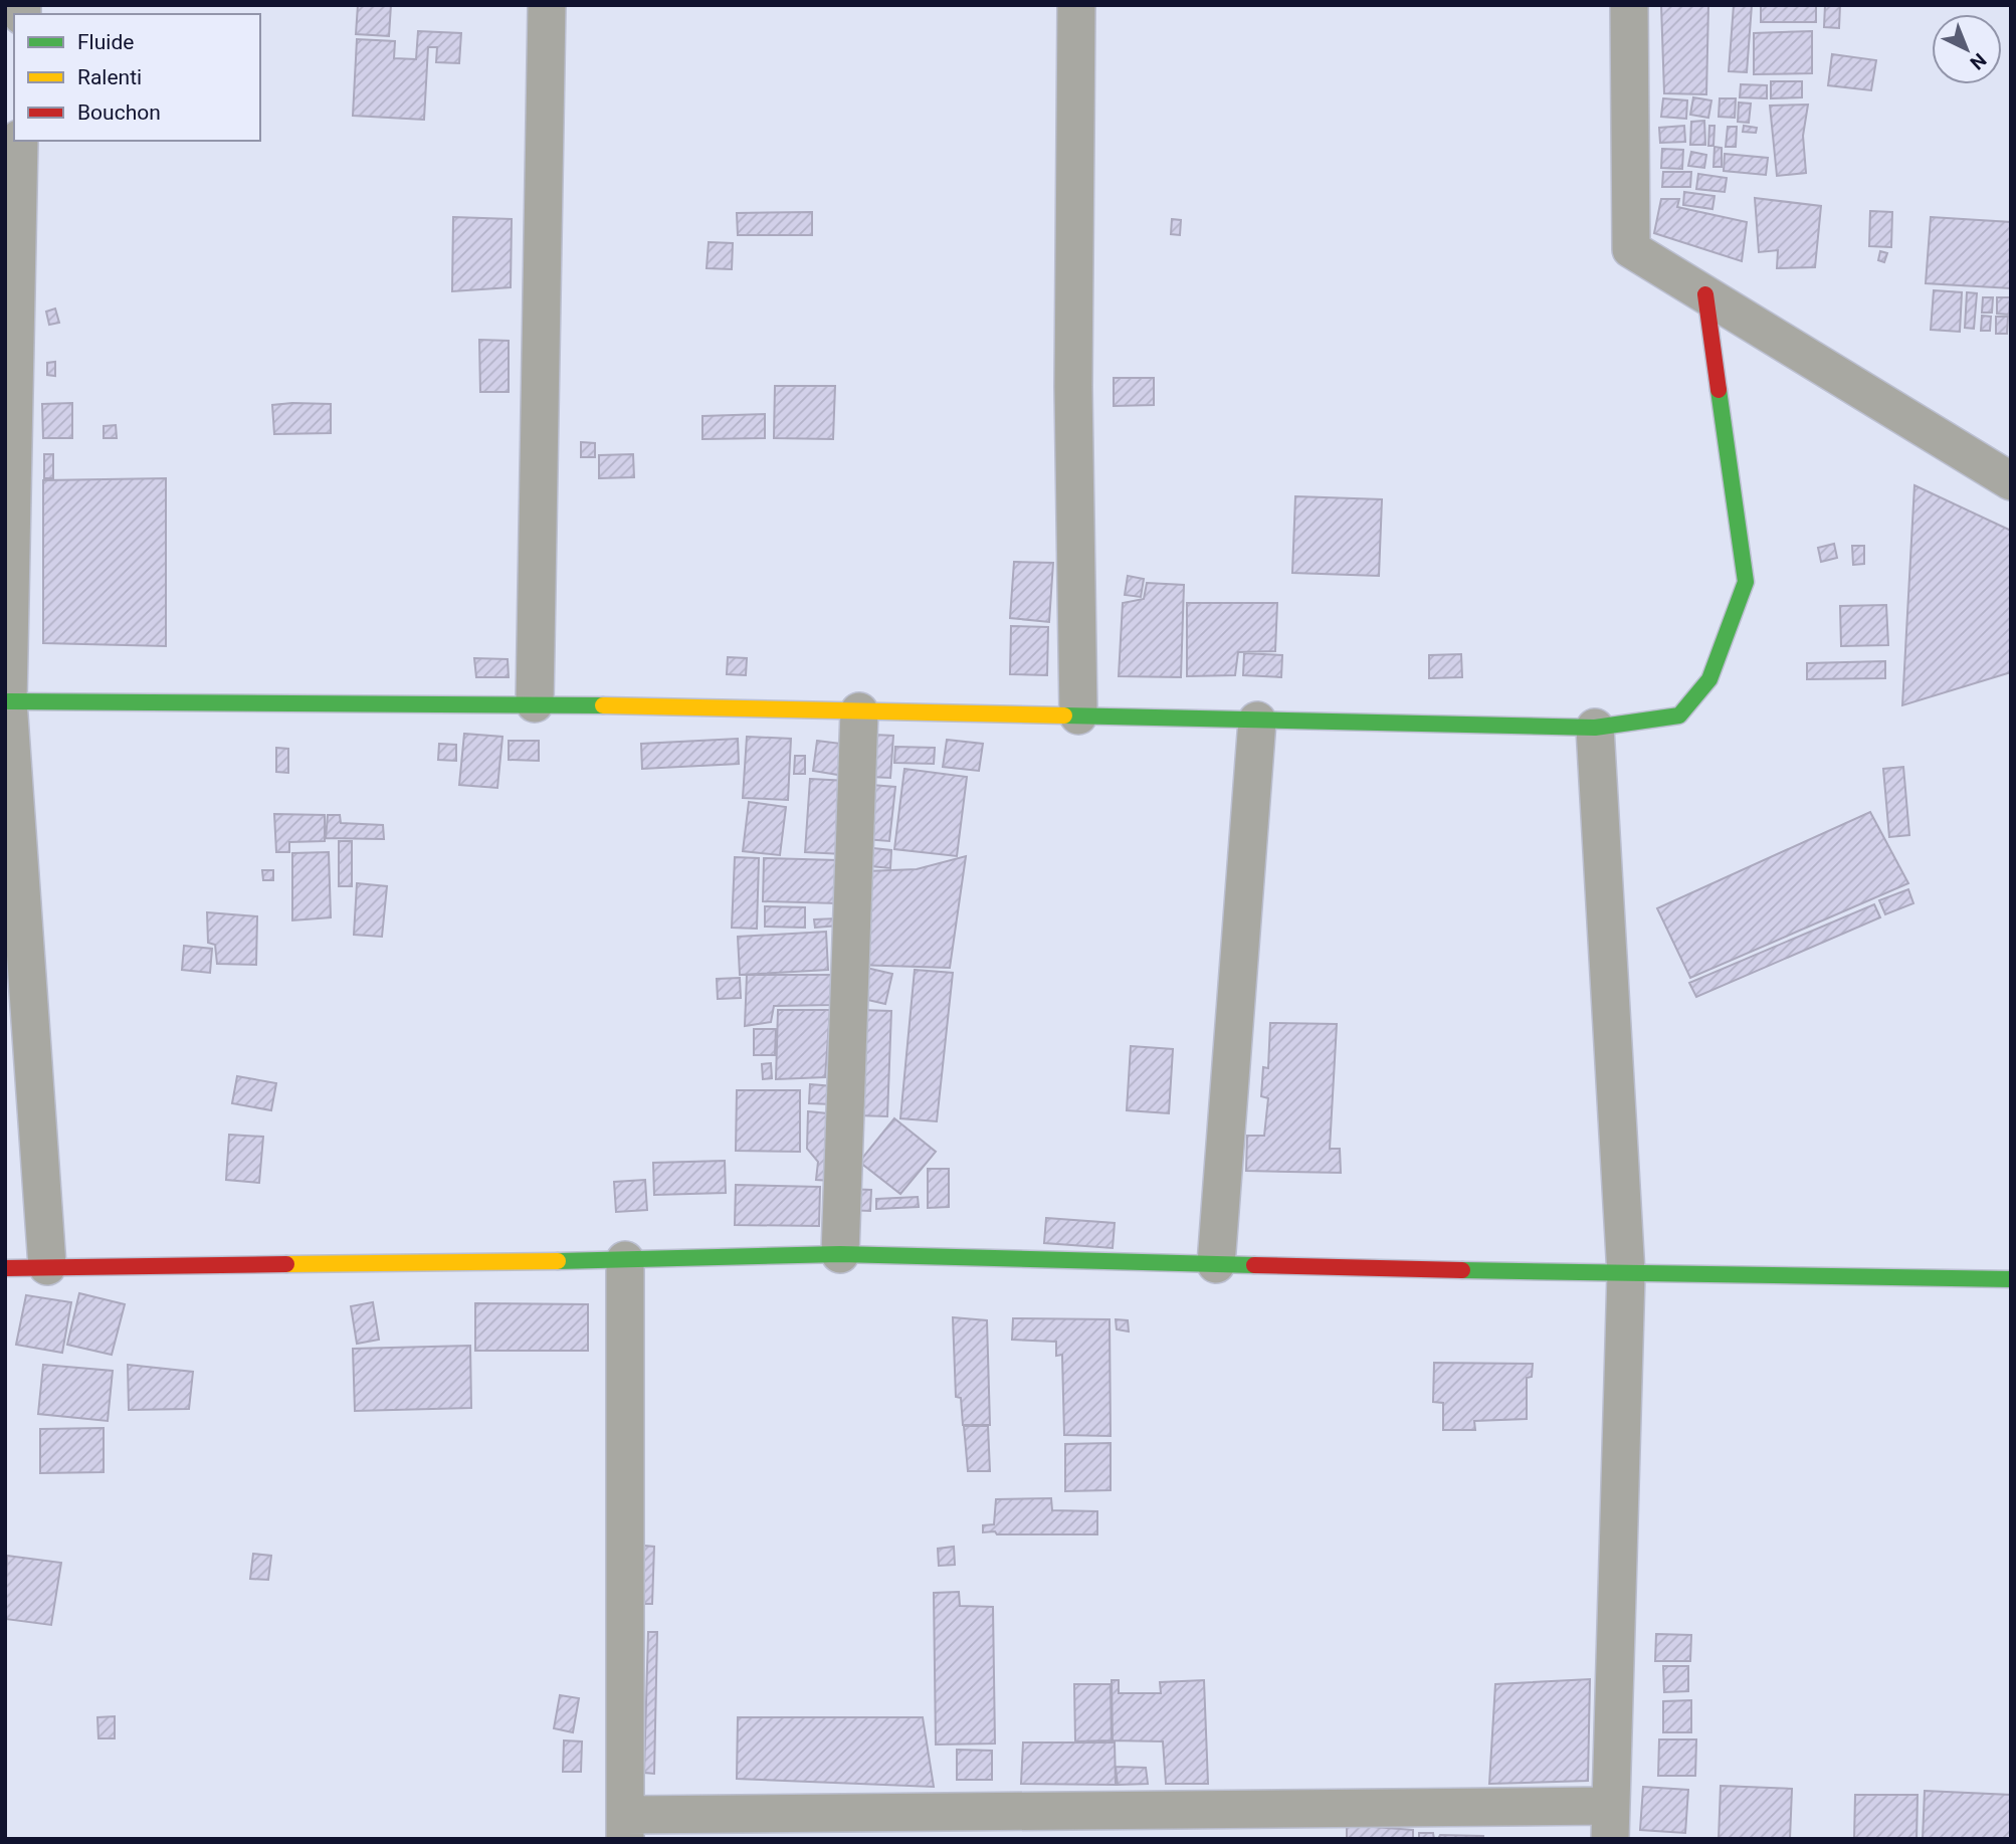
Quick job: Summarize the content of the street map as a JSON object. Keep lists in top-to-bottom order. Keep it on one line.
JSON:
{"legend":["Fluide","Ralenti","Bouchon"],"north":"bottom right"}
